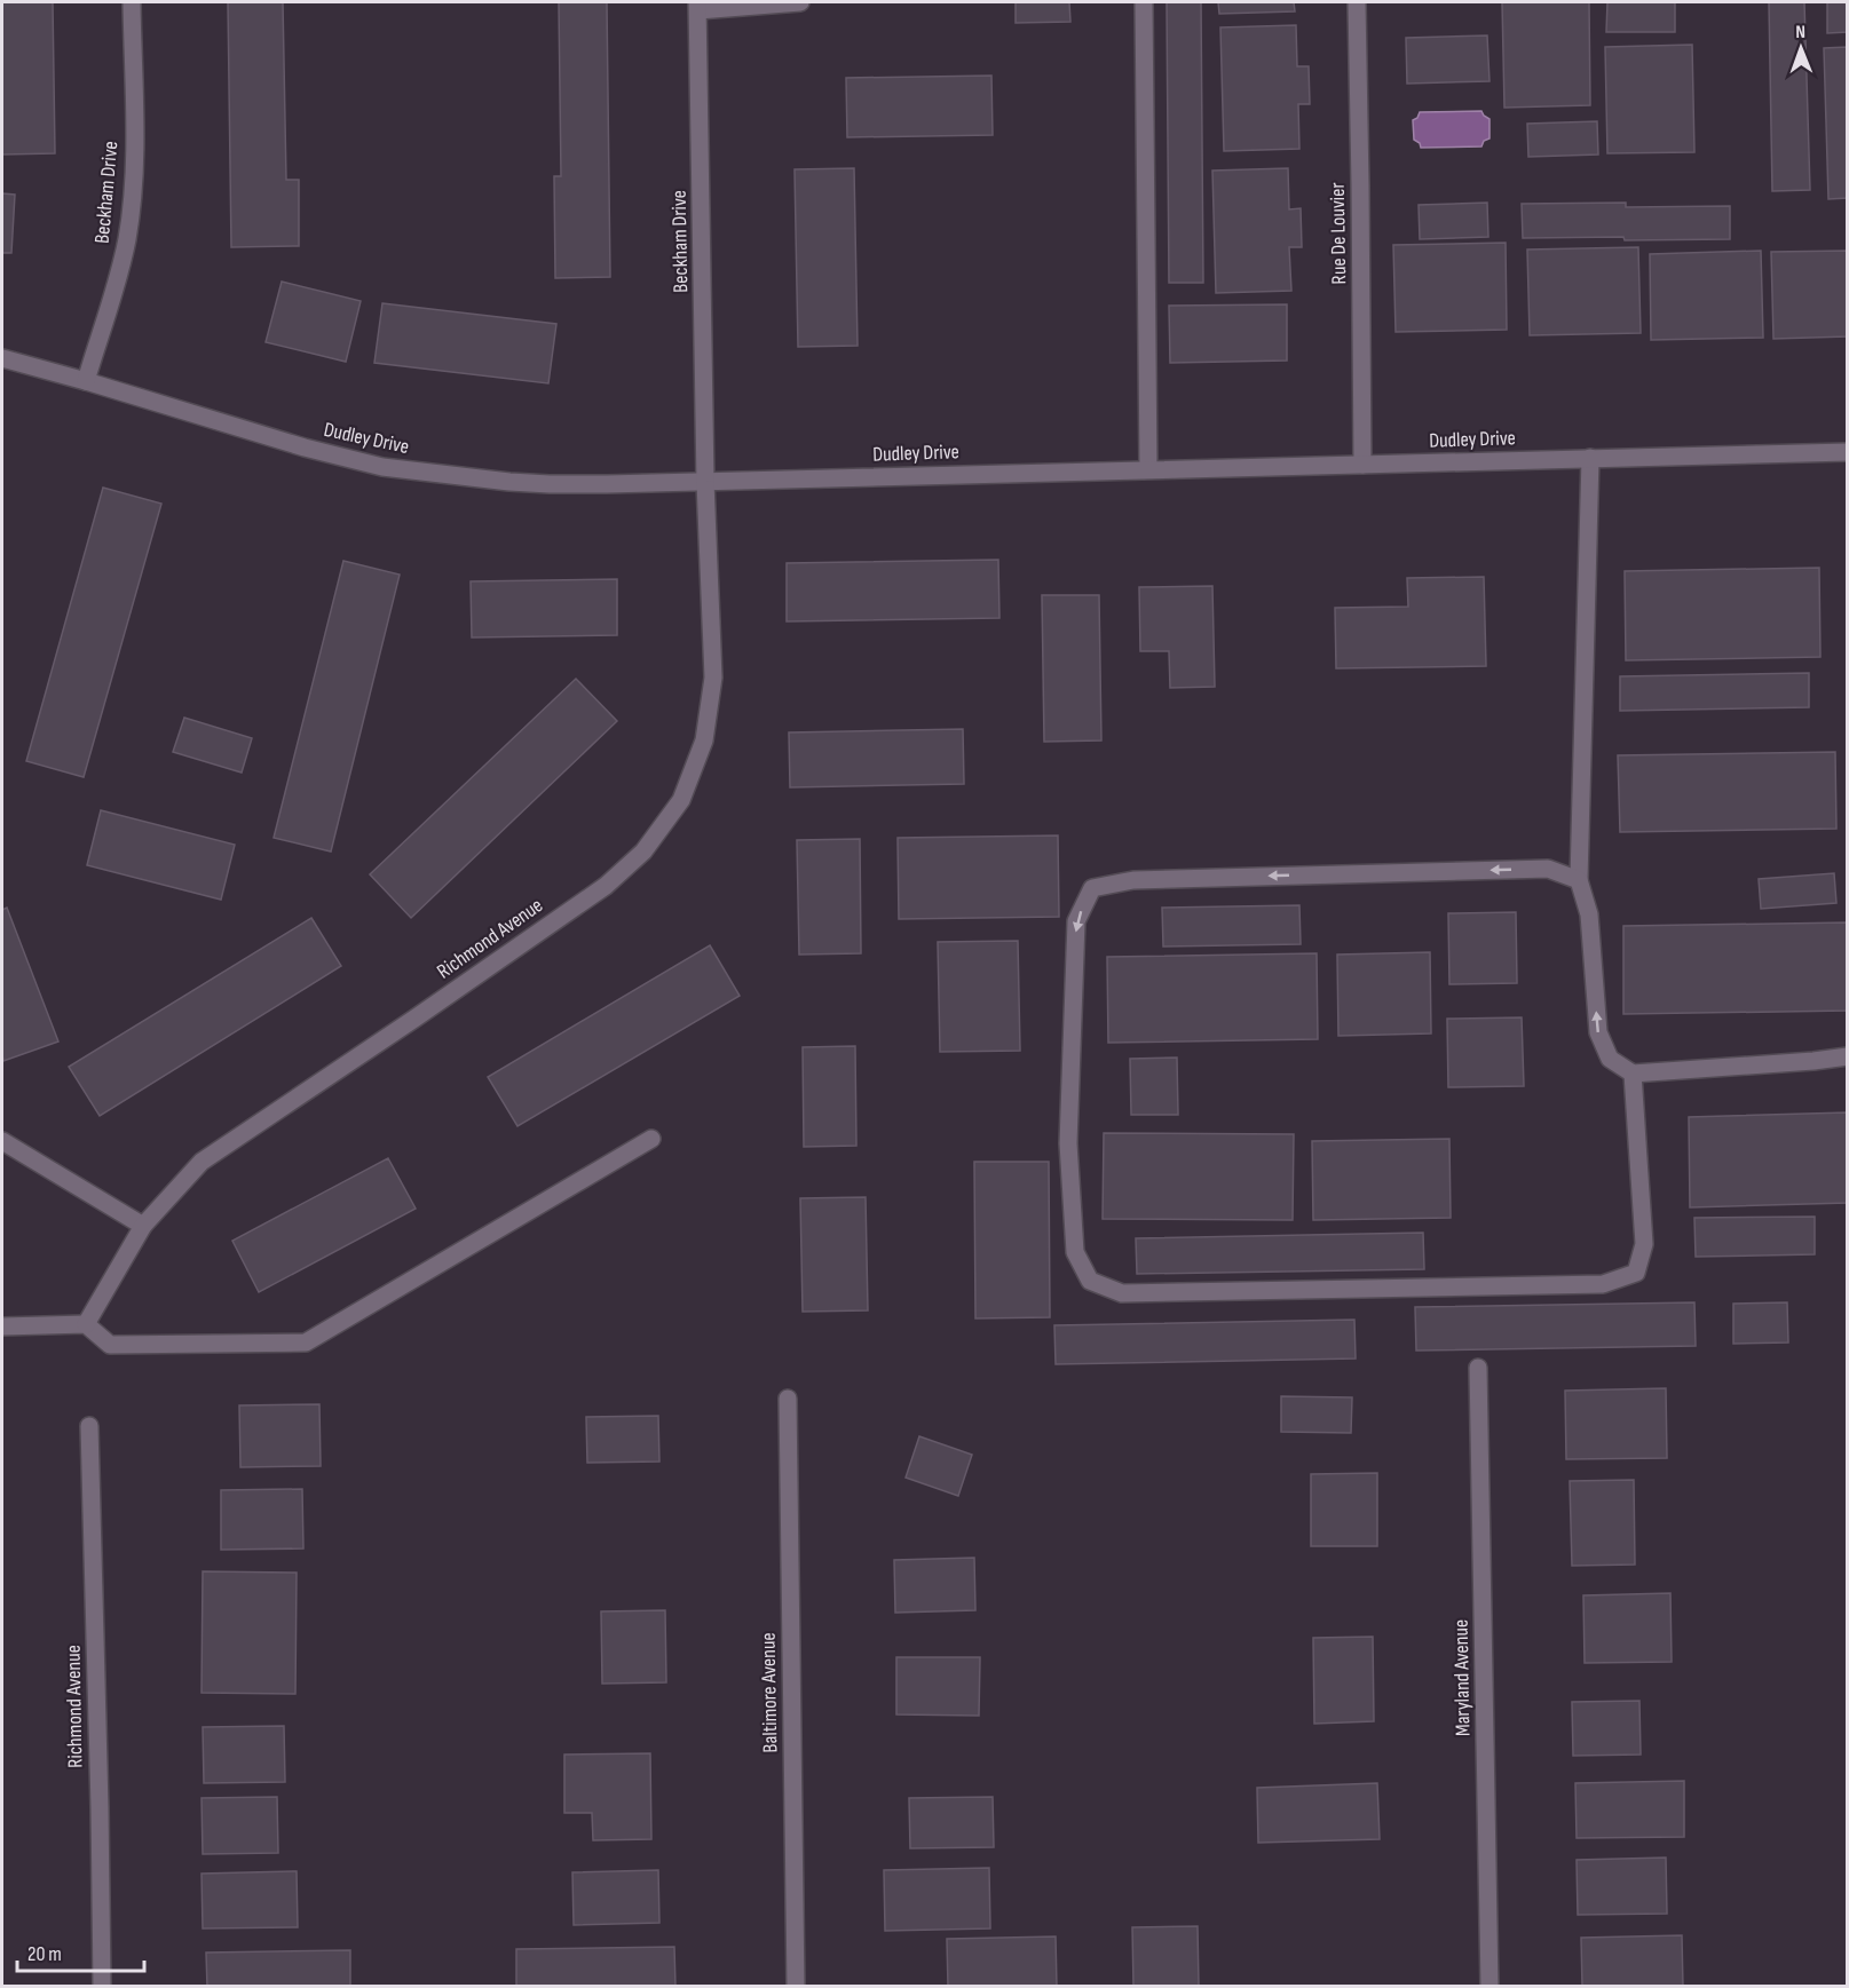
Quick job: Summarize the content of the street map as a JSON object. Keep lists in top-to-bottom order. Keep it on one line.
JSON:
{"streets":{"street":["Beckham Drive","Rue De Louvier","Dudley Drive","Richmond Avenue","Maryland Avenue","Baltimore Avenue"]},"crossings":[["Beckham Drive","Dudley Drive"],["Beckham Drive","Richmond Avenue"],["Rue De Louvier","Dudley Drive"],["Dudley Drive","Richmond Avenue"]],"scale_bar":"20 m","north":"top"}
